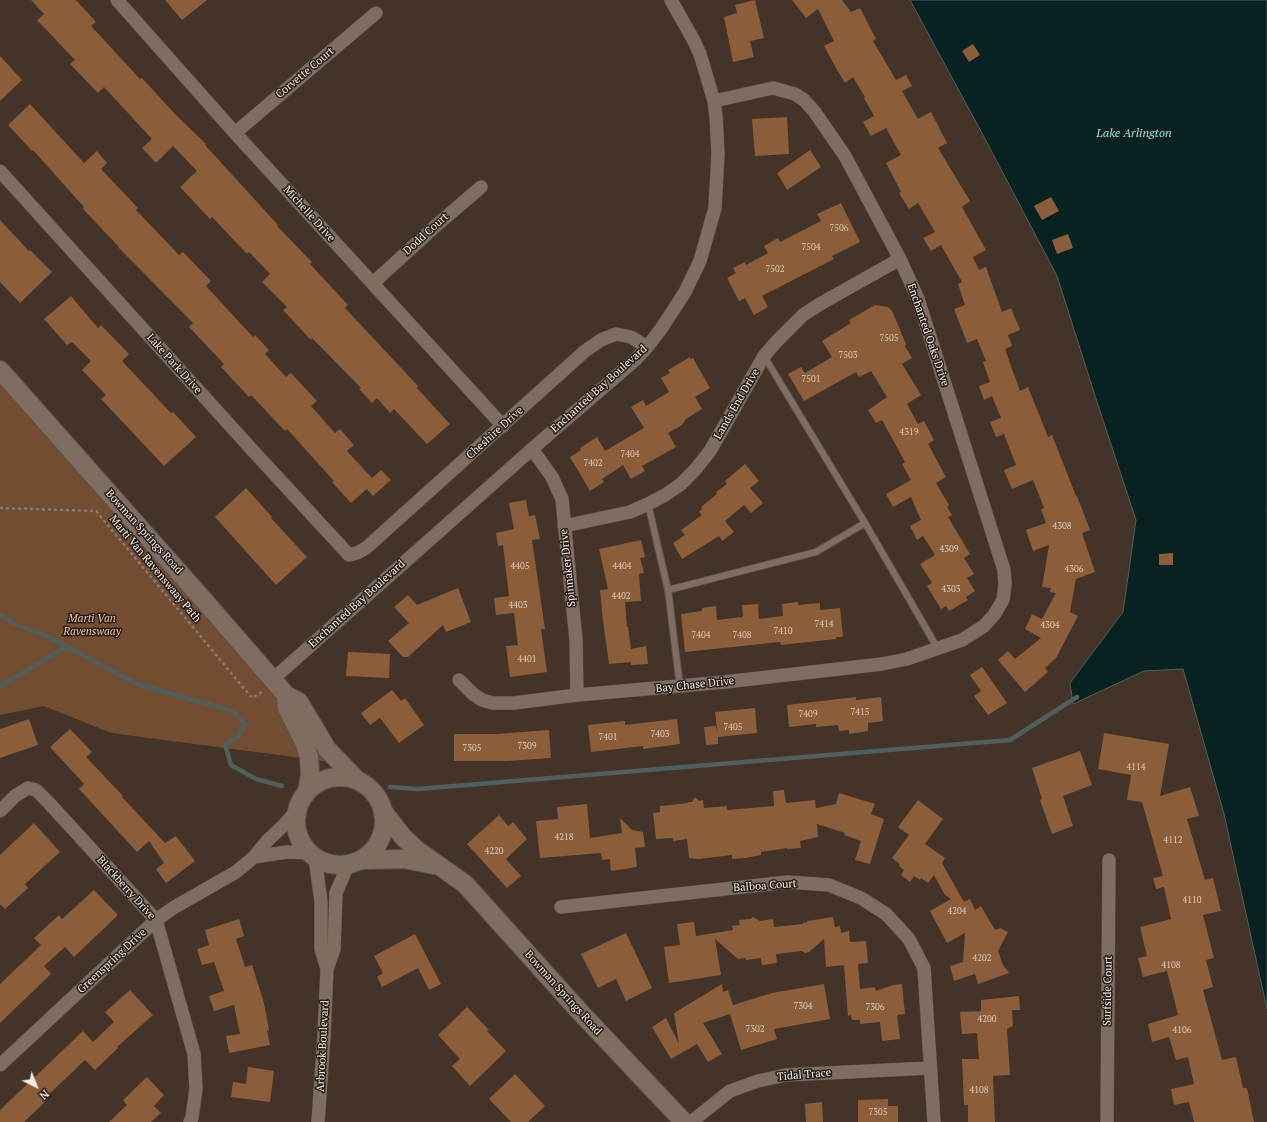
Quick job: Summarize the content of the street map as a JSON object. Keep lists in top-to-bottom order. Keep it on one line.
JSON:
{"streets":{"street":["Corvette Court","Michelle Drive","Dodd Court","Enchanted Oaks Drive","Lake Park Drive","Enchanted Bay Boulevard","Lands End Drive","Cheshire Drive","Bowman Springs Road","Spinnaker Drive","Bay Chase Drive","Balboa Court","Blackberry Drive","Greenspring Drive","Surfside Court","Arbrook Boulevard","Tidal Trace"],"path":["Marti Van Ravenswaay Path"]},"crossings":[["Corvette Court","Michelle Drive"],["Michelle Drive","Dodd Court"],["Michelle Drive","Cheshire Drive"],["Enchanted Oaks Drive","Enchanted Bay Boulevard"],["Enchanted Oaks Drive","Lands End Drive"],["Enchanted Oaks Drive","Bay Chase Drive"],["Lake Park Drive","Cheshire Drive"],["Enchanted Bay Boulevard","Cheshire Drive"],["Enchanted Bay Boulevard","Bowman Springs Road"],["Enchanted Bay Boulevard","Spinnaker Drive"],["Enchanted Bay Boulevard","Marti Van Ravenswaay Path"],["Lands End Drive","Spinnaker Drive"],["Bowman Springs Road","Marti Van Ravenswaay Path"],["Bowman Springs Road","Greenspring Drive"],["Bowman Springs Road","Arbrook Boulevard"],["Spinnaker Drive","Bay Chase Drive"],["Balboa Court","Tidal Trace"],["Blackberry Drive","Greenspring Drive"],["Greenspring Drive","Arbrook Boulevard"]],"water":["Lake Arlington"],"parks":["Marti Van Ravenswaay"],"house_numbers":["7506","7504","7502","7505","7503","7501","4319","7404","7402","4308","4309","4405","4404","4306","4303","4402","4403","7414","4304","7410","7404","7408","4401","7415","7409","7405","7403","7401","7309","7305","4114","4218","4112","4220","4110","4204","4202","4108","7304","7306","4200","7302","4106","4108","7305"],"north":"bottom right"}
